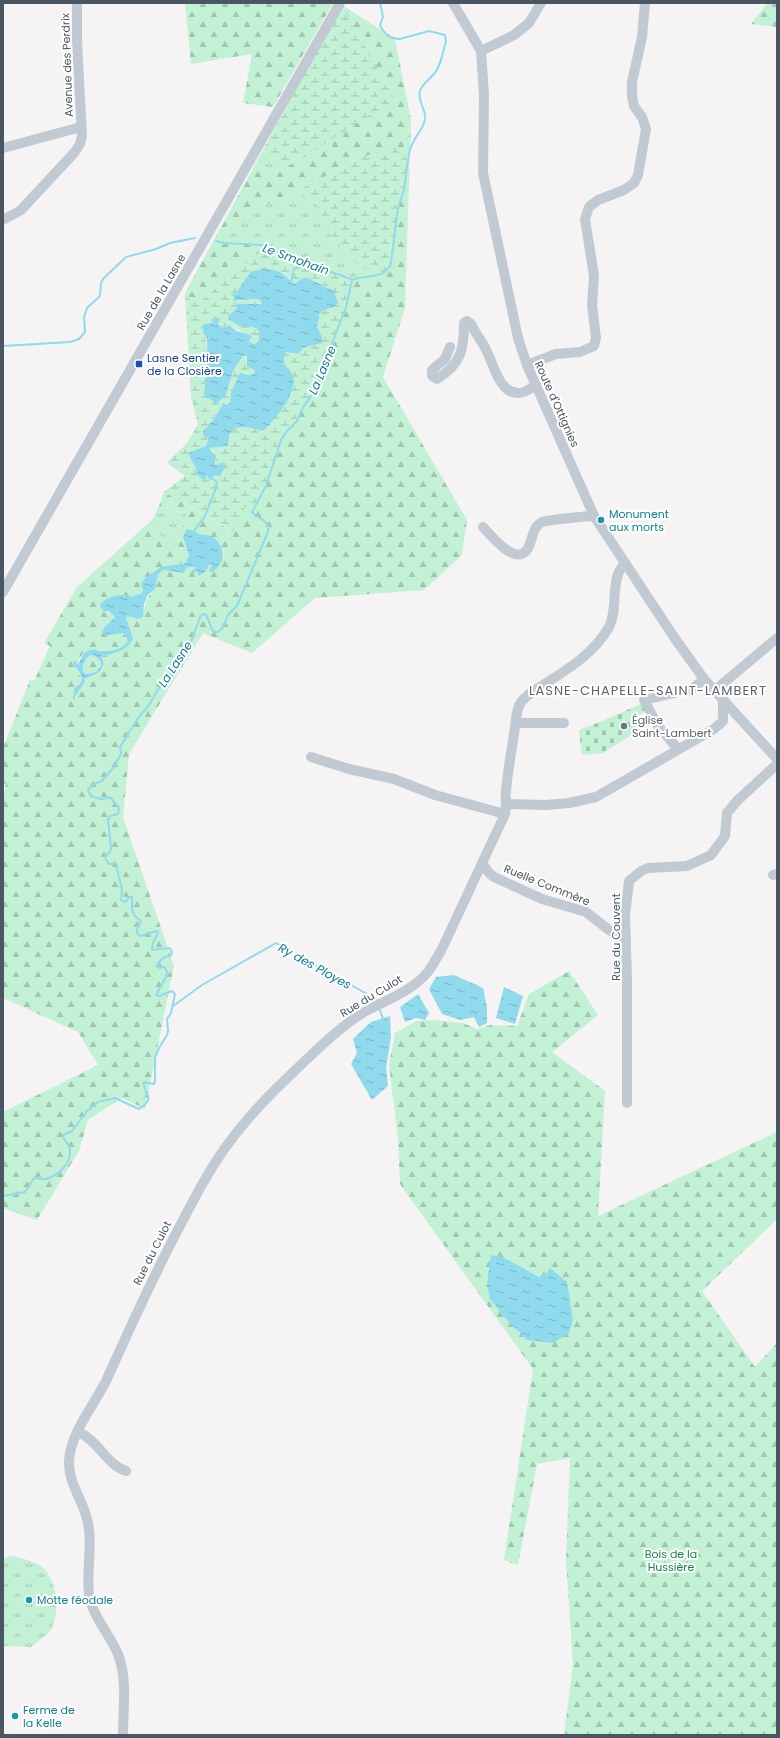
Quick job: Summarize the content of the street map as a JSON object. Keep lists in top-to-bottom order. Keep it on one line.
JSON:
{"streets":{"street":["Avenue des Perdrix","Rue de la Lasne","Route d'Ottignies","Ruelle Commère","Rue du Couvent","Rue du Culot"]},"crossings":[["Route d'Ottignies","Rue du Culot"],["Ruelle Commère","Rue du Couvent"],["Ruelle Commère","Rue du Culot"]],"districts":["LASNE-CHAPELLE-SAINT-LAMBERT"],"water":["Le Smohain","La Lasne","Ry des Ployes"],"parks":["Bois de la Hussière"],"places":{"transit":["Lasne Sentier de la Closière"],"other":["Monument aux morts","Église Saint-Lambert","Motte féodale","Ferme de la Kelle"]}}
